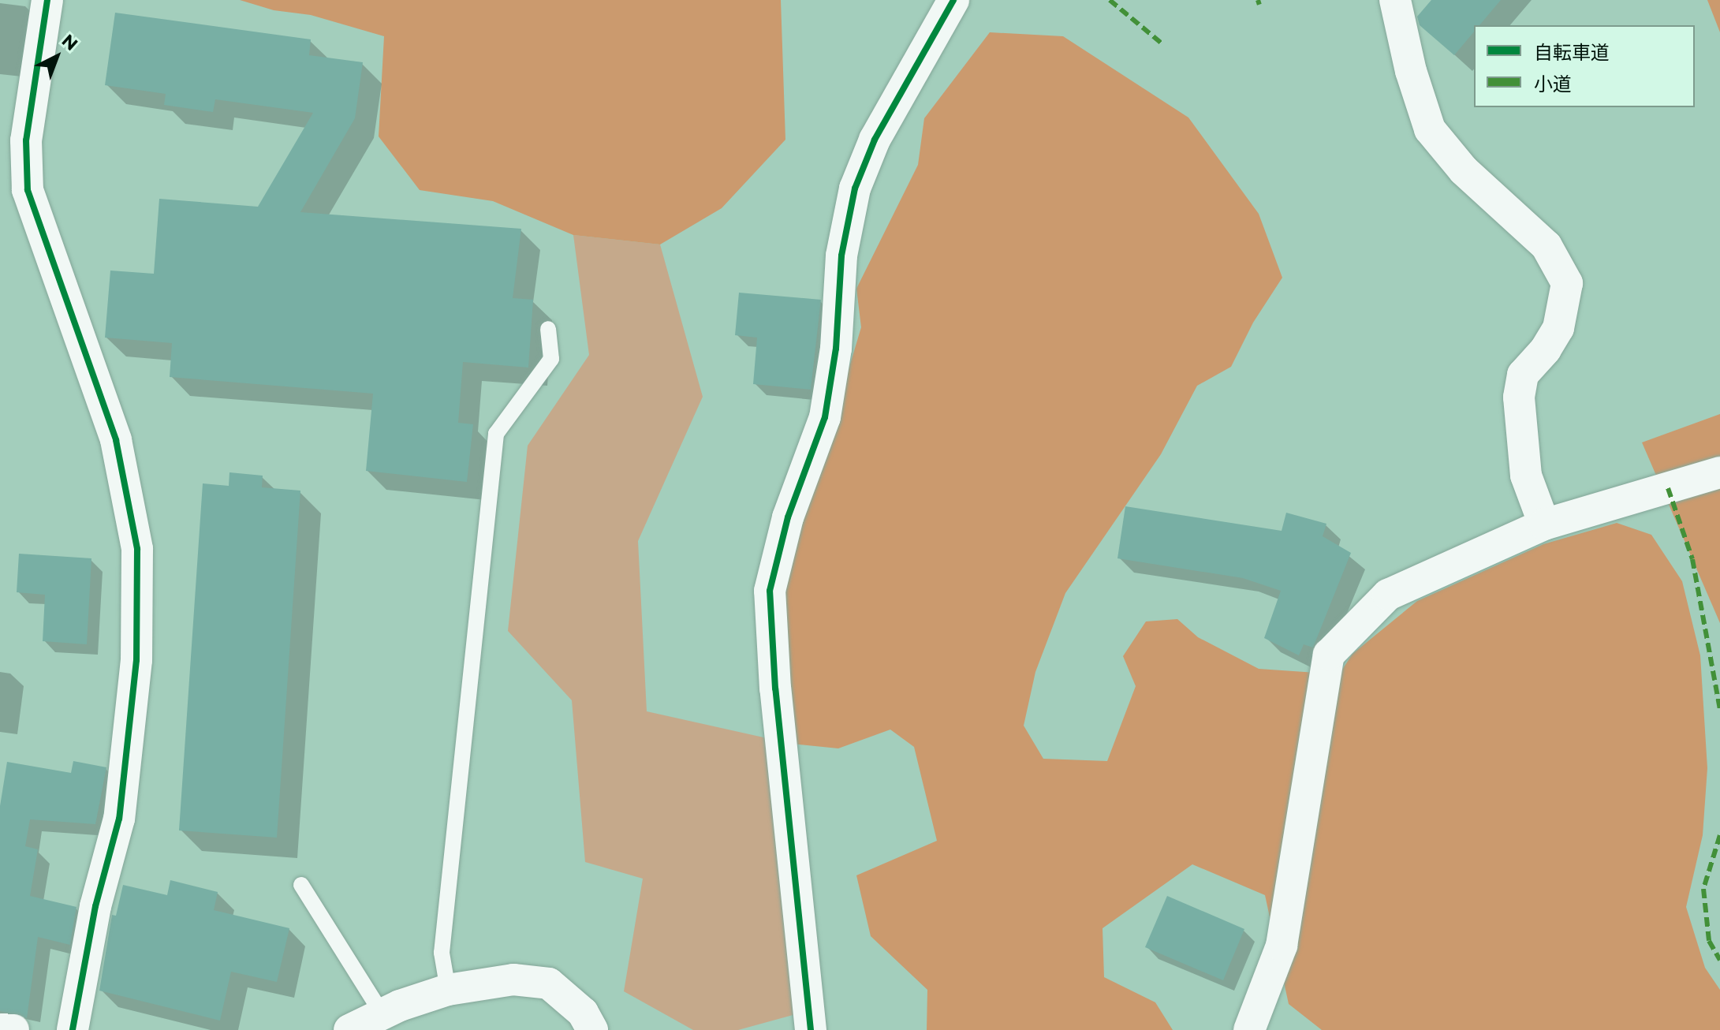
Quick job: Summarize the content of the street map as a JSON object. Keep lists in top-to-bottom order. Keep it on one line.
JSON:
{"legend":["自転車道","小道"],"north":"top right"}
